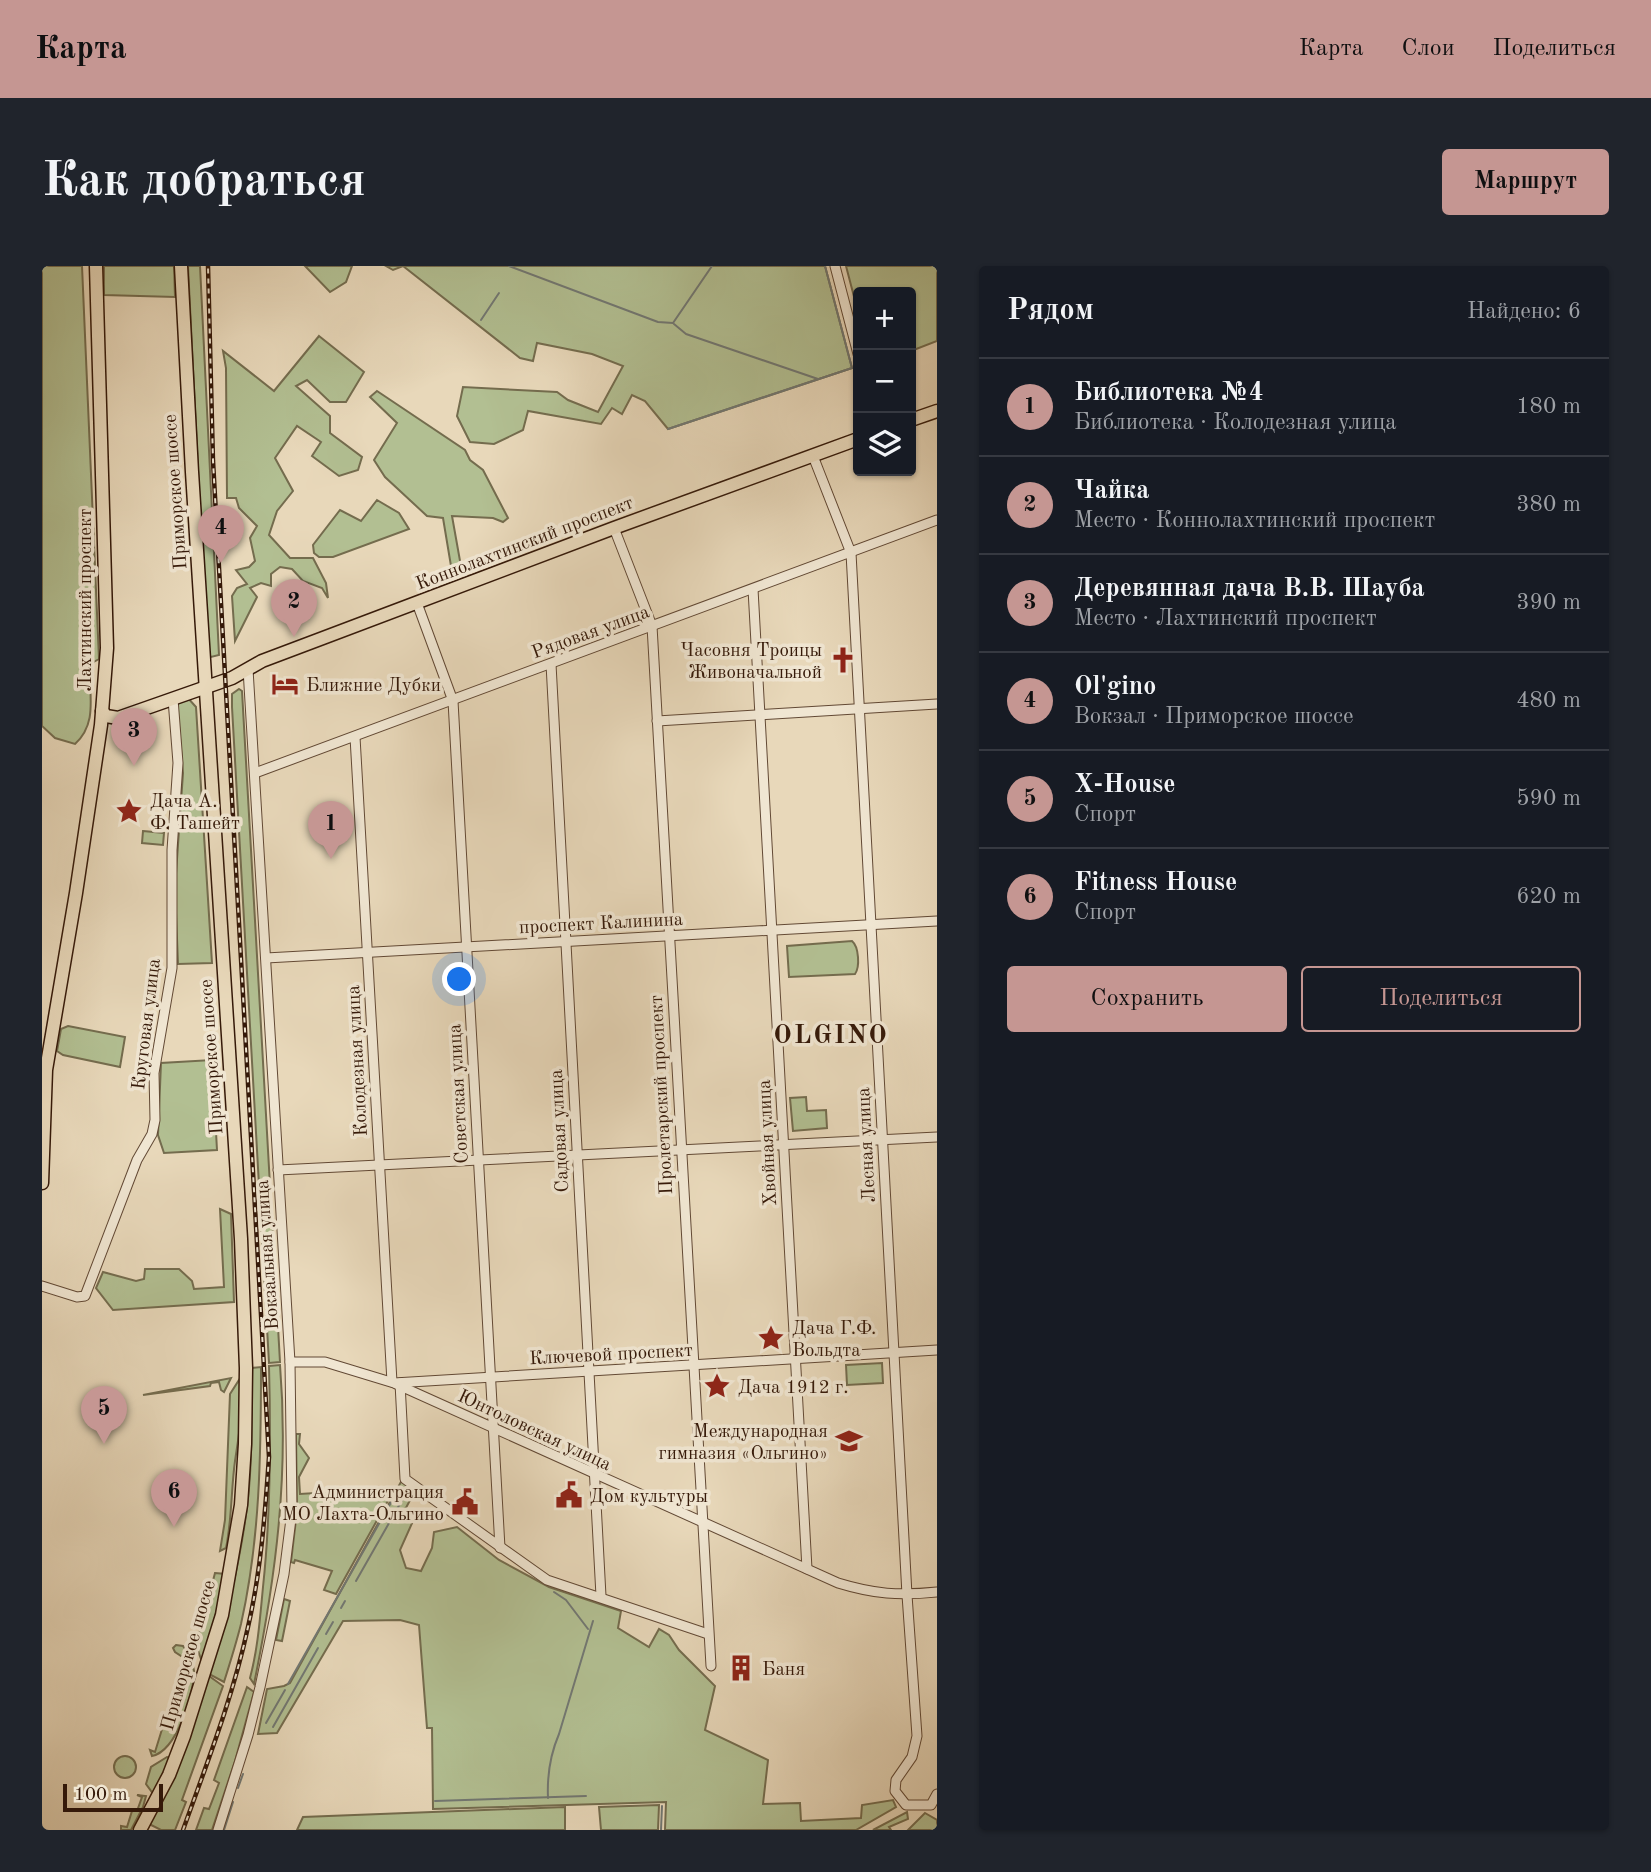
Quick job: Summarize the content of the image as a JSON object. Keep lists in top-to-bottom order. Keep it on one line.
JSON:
{"streets":{"main road":["Приморское шоссе","Коннолахтинский проспект","Лахтинский проспект"],"street":["Рядовая улица","проспект Калинина","Круговая улица","Колодезная улица","Советская улица","Пролетарский проспект","Садовая улица","Хвойная улица","Лесная улица","Вокзальная улица","Ключевой проспект","Юнтоловская улица"]},"crossings":[["Приморское шоссе","Коннолахтинский проспект"],["Коннолахтинский проспект","Лахтинский проспект"],["Коннолахтинский проспект","Круговая улица"],["Коннолахтинский проспект","Советская улица"],["Коннолахтинский проспект","Пролетарский проспект"],["Коннолахтинский проспект","Лесная улица"],["Коннолахтинский проспект","Вокзальная улица"],["Рядовая улица","Колодезная улица"],["Рядовая улица","Советская улица"],["Рядовая улица","Пролетарский проспект"],["Рядовая улица","Садовая улица"],["Рядовая улица","Хвойная улица"],["Рядовая улица","Лесная улица"],["Рядовая улица","Вокзальная улица"],["проспект Калинина","Колодезная улица"],["проспект Калинина","Советская улица"],["проспект Калинина","Пролетарский проспект"],["проспект Калинина","Садовая улица"],["проспект Калинина","Хвойная улица"],["проспект Калинина","Лесная улица"],["проспект Калинина","Вокзальная улица"],["Колодезная улица","Советская улица"],["Колодезная улица","Ключевой проспект"],["Колодезная улица","Юнтоловская улица"],["Советская улица","Ключевой проспект"],["Советская улица","Юнтоловская улица"],["Пролетарский проспект","Ключевой проспект"],["Пролетарский проспект","Юнтоловская улица"],["Садовая улица","Ключевой проспект"],["Садовая улица","Юнтоловская улица"],["Хвойная улица","Ключевой проспект"],["Хвойная улица","Юнтоловская улица"],["Лесная улица","Ключевой проспект"],["Лесная улица","Юнтоловская улица"],["Вокзальная улица","Ключевой проспект"],["Ключевой проспект","Юнтоловская улица"]],"districts":["OLGINO"],"places":{"church":["Часовня Троицы Живоначальной"],"hotel":["Ближние Дубки"],"place":["Дача А. Ф. Ташейт","Дача Г.Ф. Вольдта","Дача 1912 г."],"school or university":["Международная гимназия «Ольгино»"],"public building":["Дом культуры","Администрация МО Лахта-Ольгино"],"building":["Баня"]},"scale_bar":"100 m","page":{"header":"Карта","nav":["Карта","Слои","Поделиться"],"buttons":["Маршрут",["Сохранить","Поделиться"]],"title":"Как добраться","heading":["Рядом","Найдено: 6"],"map_buttons":["+","−"],"list":[{"mark":"1","name":"Библиотека №4","note":"Библиотека · Колодезная улица","value":"180 m"},{"mark":"2","name":"Чайка","note":"Место · Коннолахтинский проспект","value":"380 m"},{"mark":"3","name":"Деревянная дача В.В. Шауба","note":"Место · Лахтинский проспект","value":"390 m"},{"mark":"4","name":"Ol'gino","note":"Вокзал · Приморское шоссе","value":"480 m"},{"mark":"5","name":"X-House","note":"Спорт","value":"590 m"},{"mark":"6","name":"Fitness House","note":"Спорт","value":"620 m"}],"pins":["4","2","3","1","5","6"],"scale":"100 m"}}
